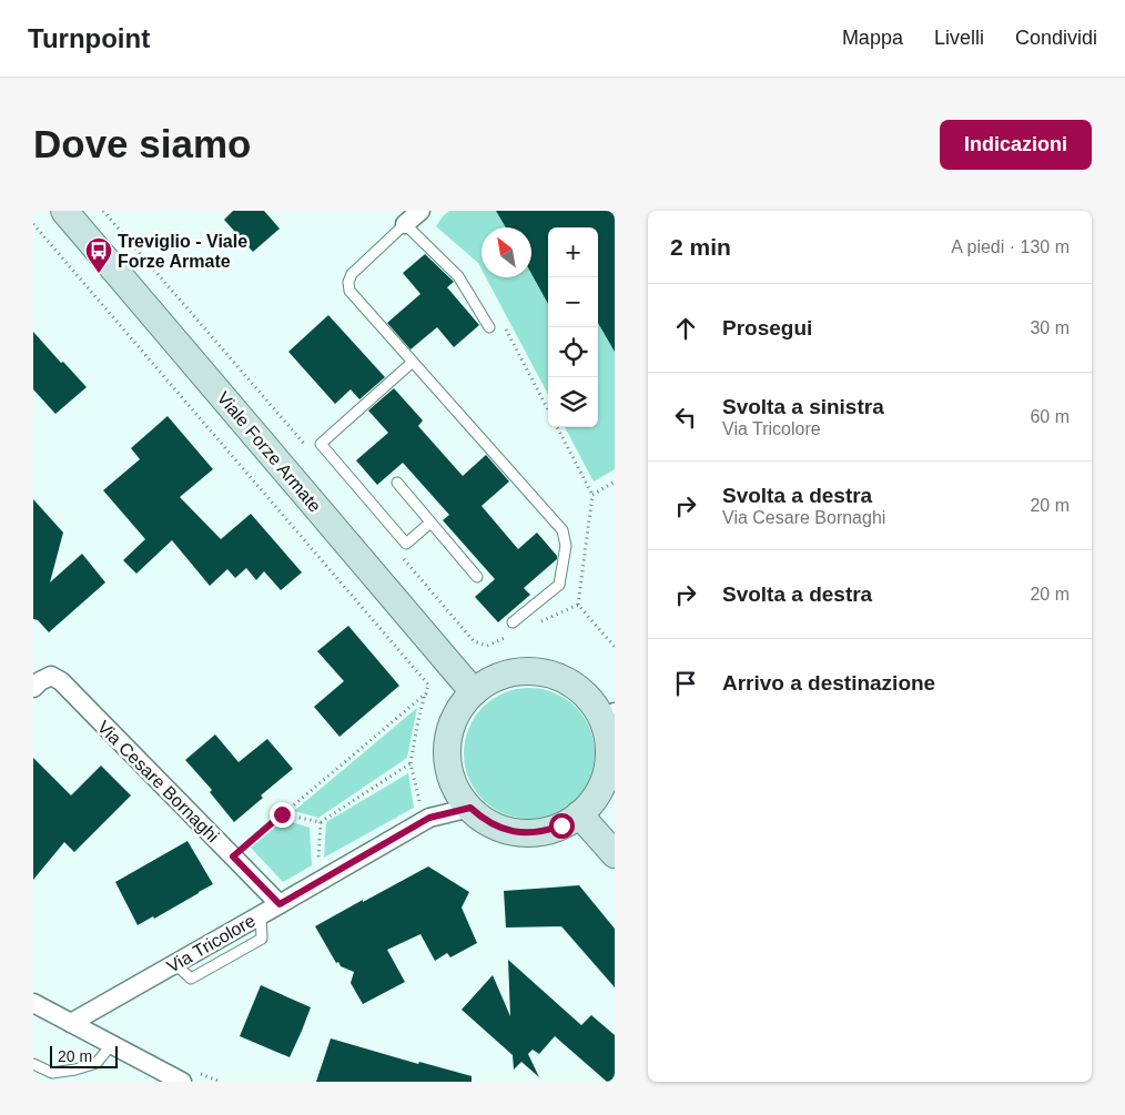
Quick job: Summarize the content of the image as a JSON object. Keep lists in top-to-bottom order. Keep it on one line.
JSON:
{"streets":{"street":["Viale Forze Armate","Via Cesare Bornaghi","Via Tricolore"]},"crossings":[["Viale Forze Armate","Via Tricolore"],["Via Cesare Bornaghi","Via Tricolore"]],"places":{"bus stop":["Treviglio - Viale Forze Armate"]},"scale_bar":"20 m","north":"top left","page":{"header":"Turnpoint","nav":["Mappa","Livelli","Condividi"],"buttons":"Indicazioni","title":"Dove siamo","heading":["2 min","A piedi · 130 m"],"map_buttons":["+","−"],"list":[["Prosegui","30 m"],["Svolta a sinistra","Via Tricolore","60 m"],["Svolta a destra","Via Cesare Bornaghi","20 m"],["Svolta a destra","20 m"],"Arrivo a destinazione"],"scale":"20 m"}}
